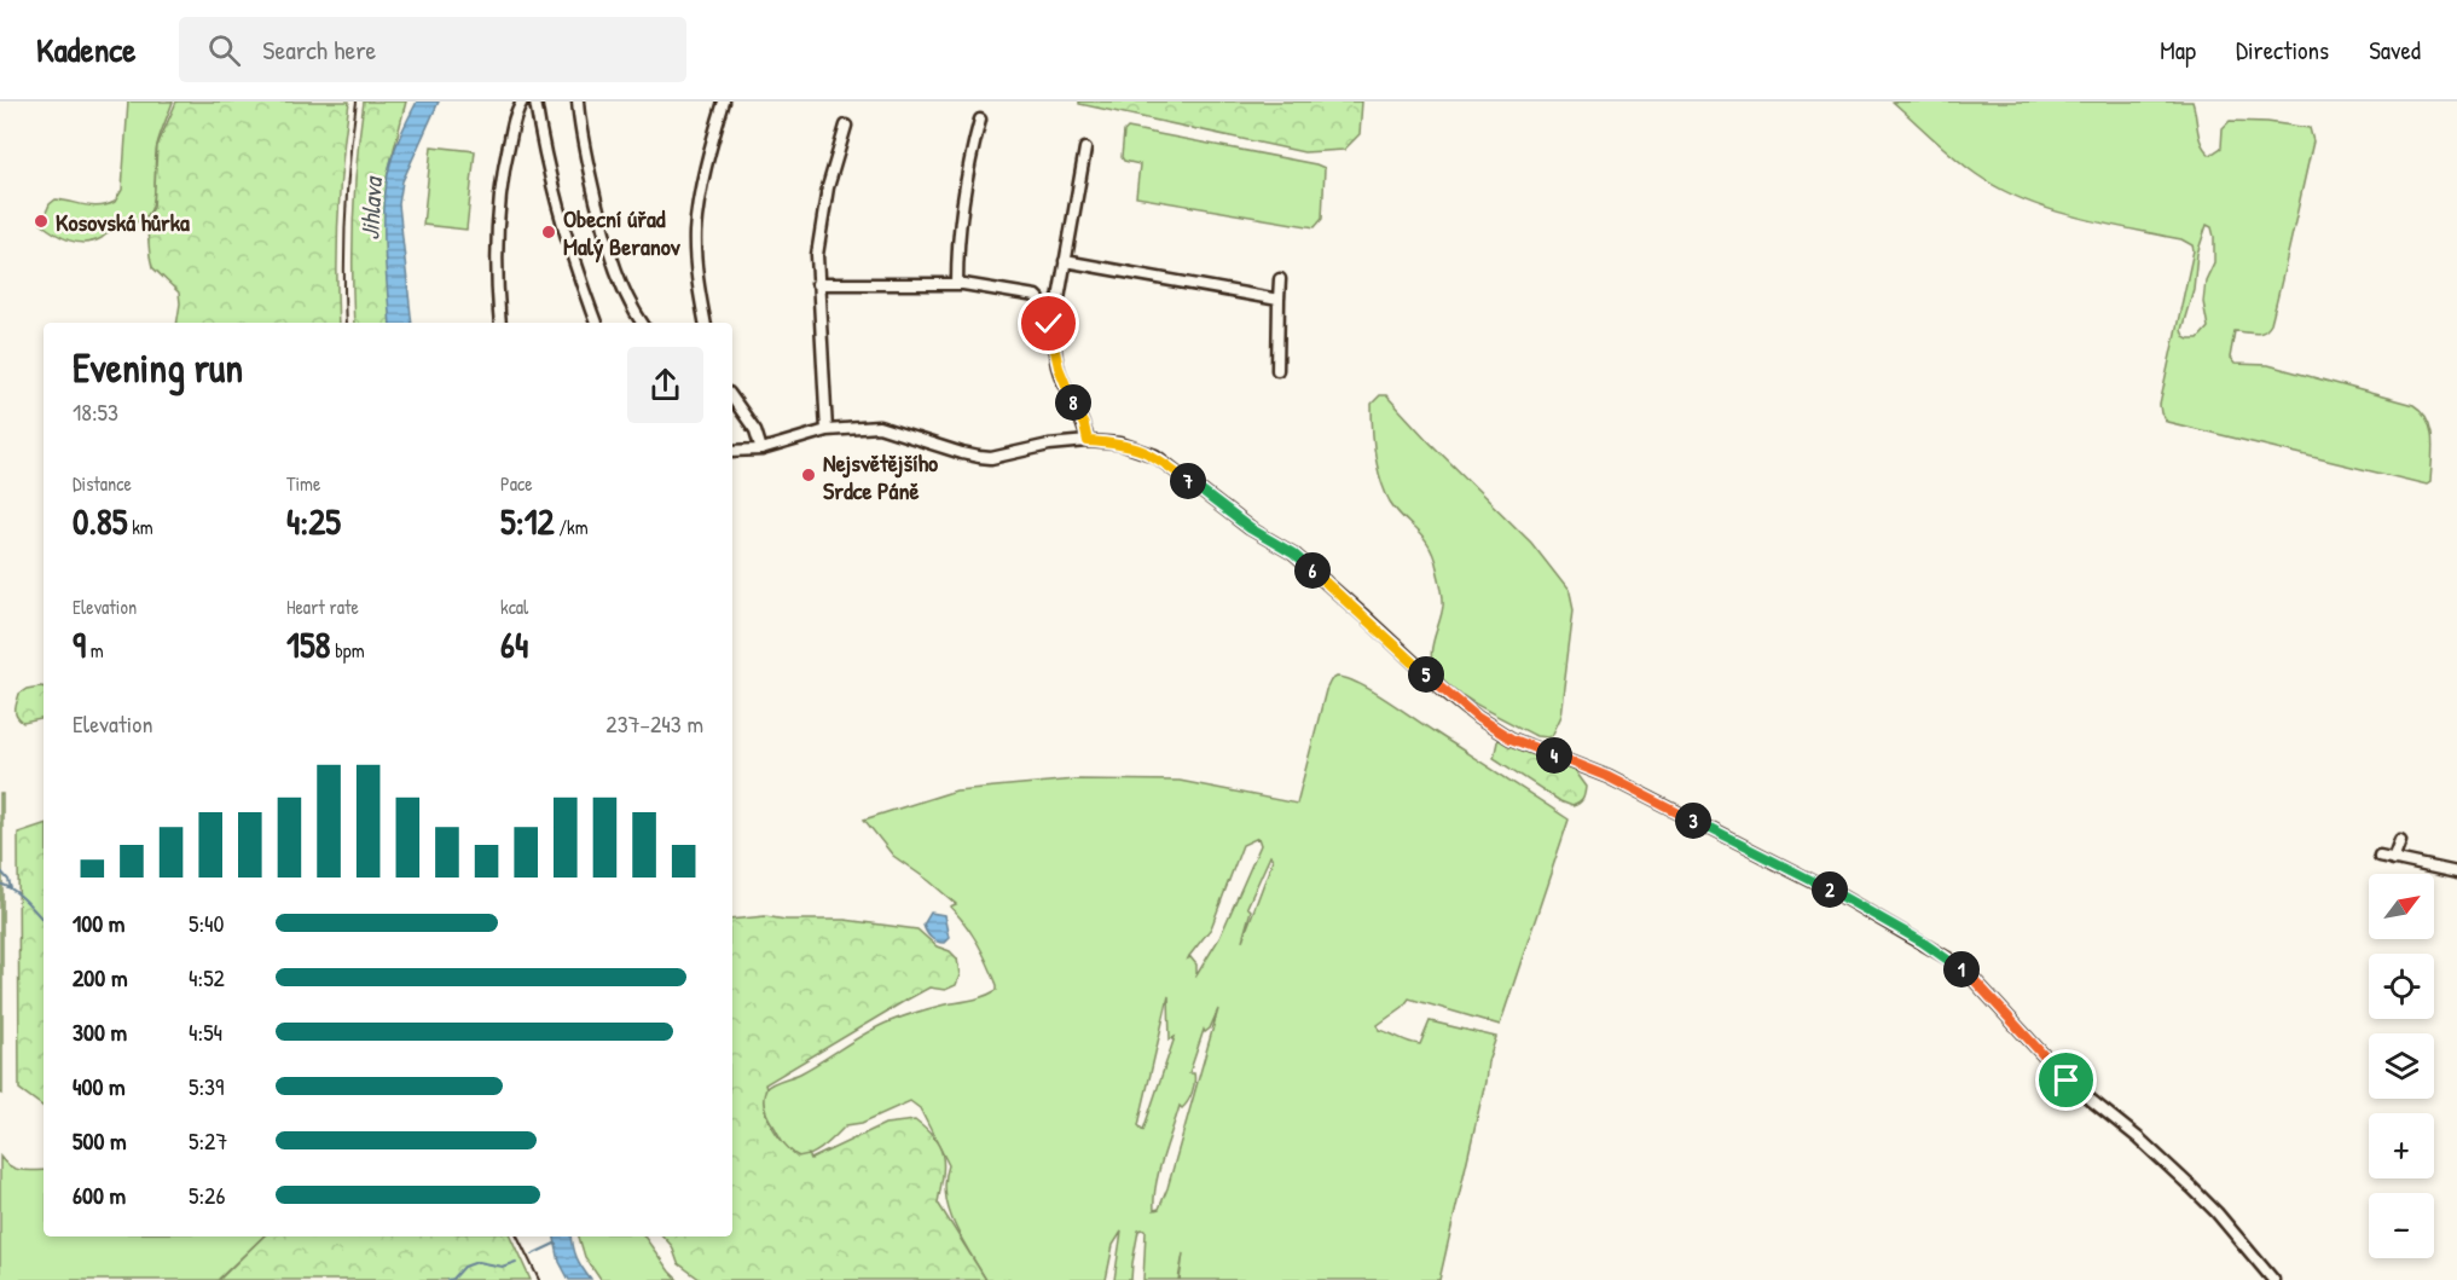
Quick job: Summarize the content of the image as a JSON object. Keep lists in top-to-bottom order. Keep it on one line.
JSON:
{"water":["Jihlava"],"places":["Kosovská hůrka","Obecní úřad Malý Beranov","Nejsvětějšího Srdce Páně"],"north":"top right","page":{"header":"Kadence","search":"Search here","nav":["Map","Directions","Saved"],"heading":["Evening run","18:53"],"pins":["8","7","6","5","4","3","2","1"],"stats":[["Distance","0.85 km"],["Time","4:25"],["Pace","5:12 /km"],["Elevation","9 m"],["Heart rate","158 bpm"],["kcal","64"]],"chart":["Elevation","237–243 m"],"map_buttons":["+","−"],"list":[{"name":"100 m","note":"5:40"},{"name":"200 m","note":"4:52"},{"name":"300 m","note":"4:54"},{"name":"400 m","note":"5:39"},{"name":"500 m","note":"5:27"},{"name":"600 m","note":"5:26"}]}}
